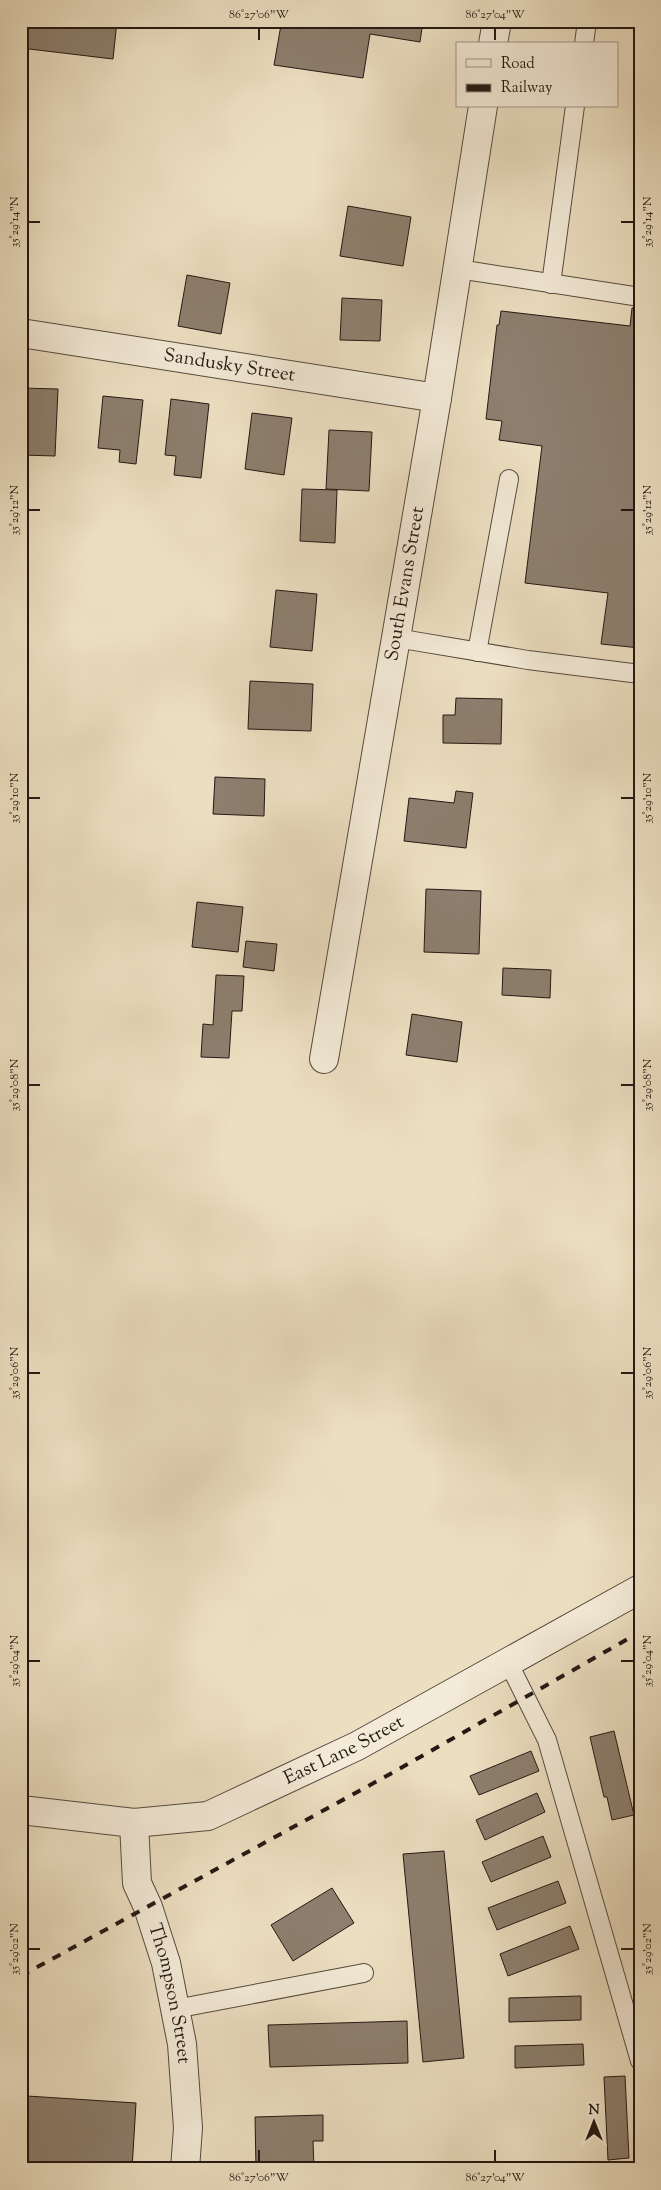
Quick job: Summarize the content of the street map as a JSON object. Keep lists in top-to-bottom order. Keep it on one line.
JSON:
{"streets":{"street":["Sandusky Street","South Evans Street","East Lane Street","Thompson Street"]},"crossings":[["Sandusky Street","South Evans Street"],["East Lane Street","Thompson Street"]],"legend":["Road","Railway"],"north":"top","coordinates":["86°27'06\"W","86°27'04\"W","35°29'14\"N","35°29'12\"N","35°29'10\"N","35°29'08\"N","35°29'06\"N","35°29'04\"N","35°29'02\"N"]}
